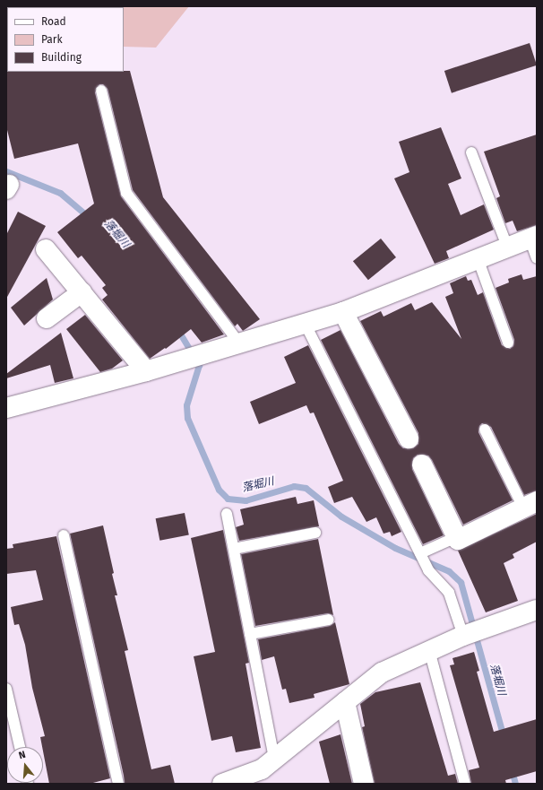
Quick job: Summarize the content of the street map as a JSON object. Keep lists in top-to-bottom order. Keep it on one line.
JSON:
{"water":["落堀川"],"legend":["Road","Park","Building"],"north":"top"}
